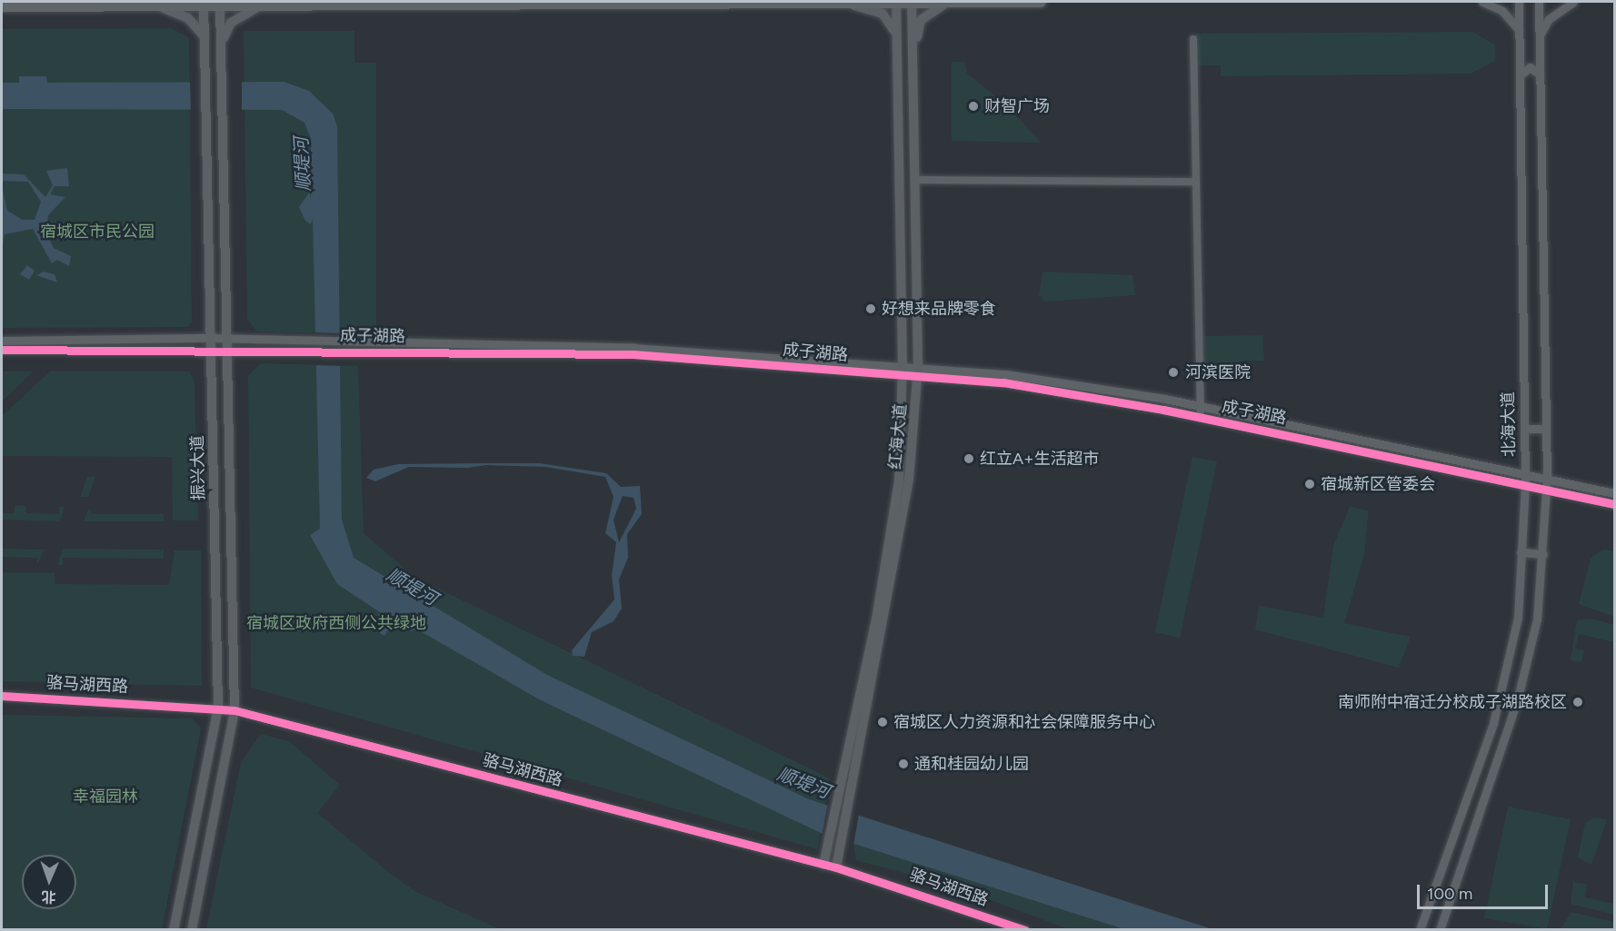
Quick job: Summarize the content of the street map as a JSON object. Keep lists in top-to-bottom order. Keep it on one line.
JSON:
{"streets":{"main road":["红海大道","振兴大道"],"street":["成子湖路","北海大道","骆马湖西路"]},"crossings":[["成子湖路","北海大道"],["成子湖路","红海大道"],["成子湖路","振兴大道"],["红海大道","骆马湖西路"],["振兴大道","骆马湖西路"]],"water":["顺堤河"],"parks":["宿城区市民公园","宿城区政府西侧公共绿地","幸福园林"],"places":["财智广场","好想来品牌零食","河滨医院","红立A+生活超市","宿城新区管委会","南师附中宿迁分校成子湖路校区","宿城区人力资源和社会保障服务中心","通和桂园幼儿园"],"scale_bar":"100 m","north":"bottom"}
